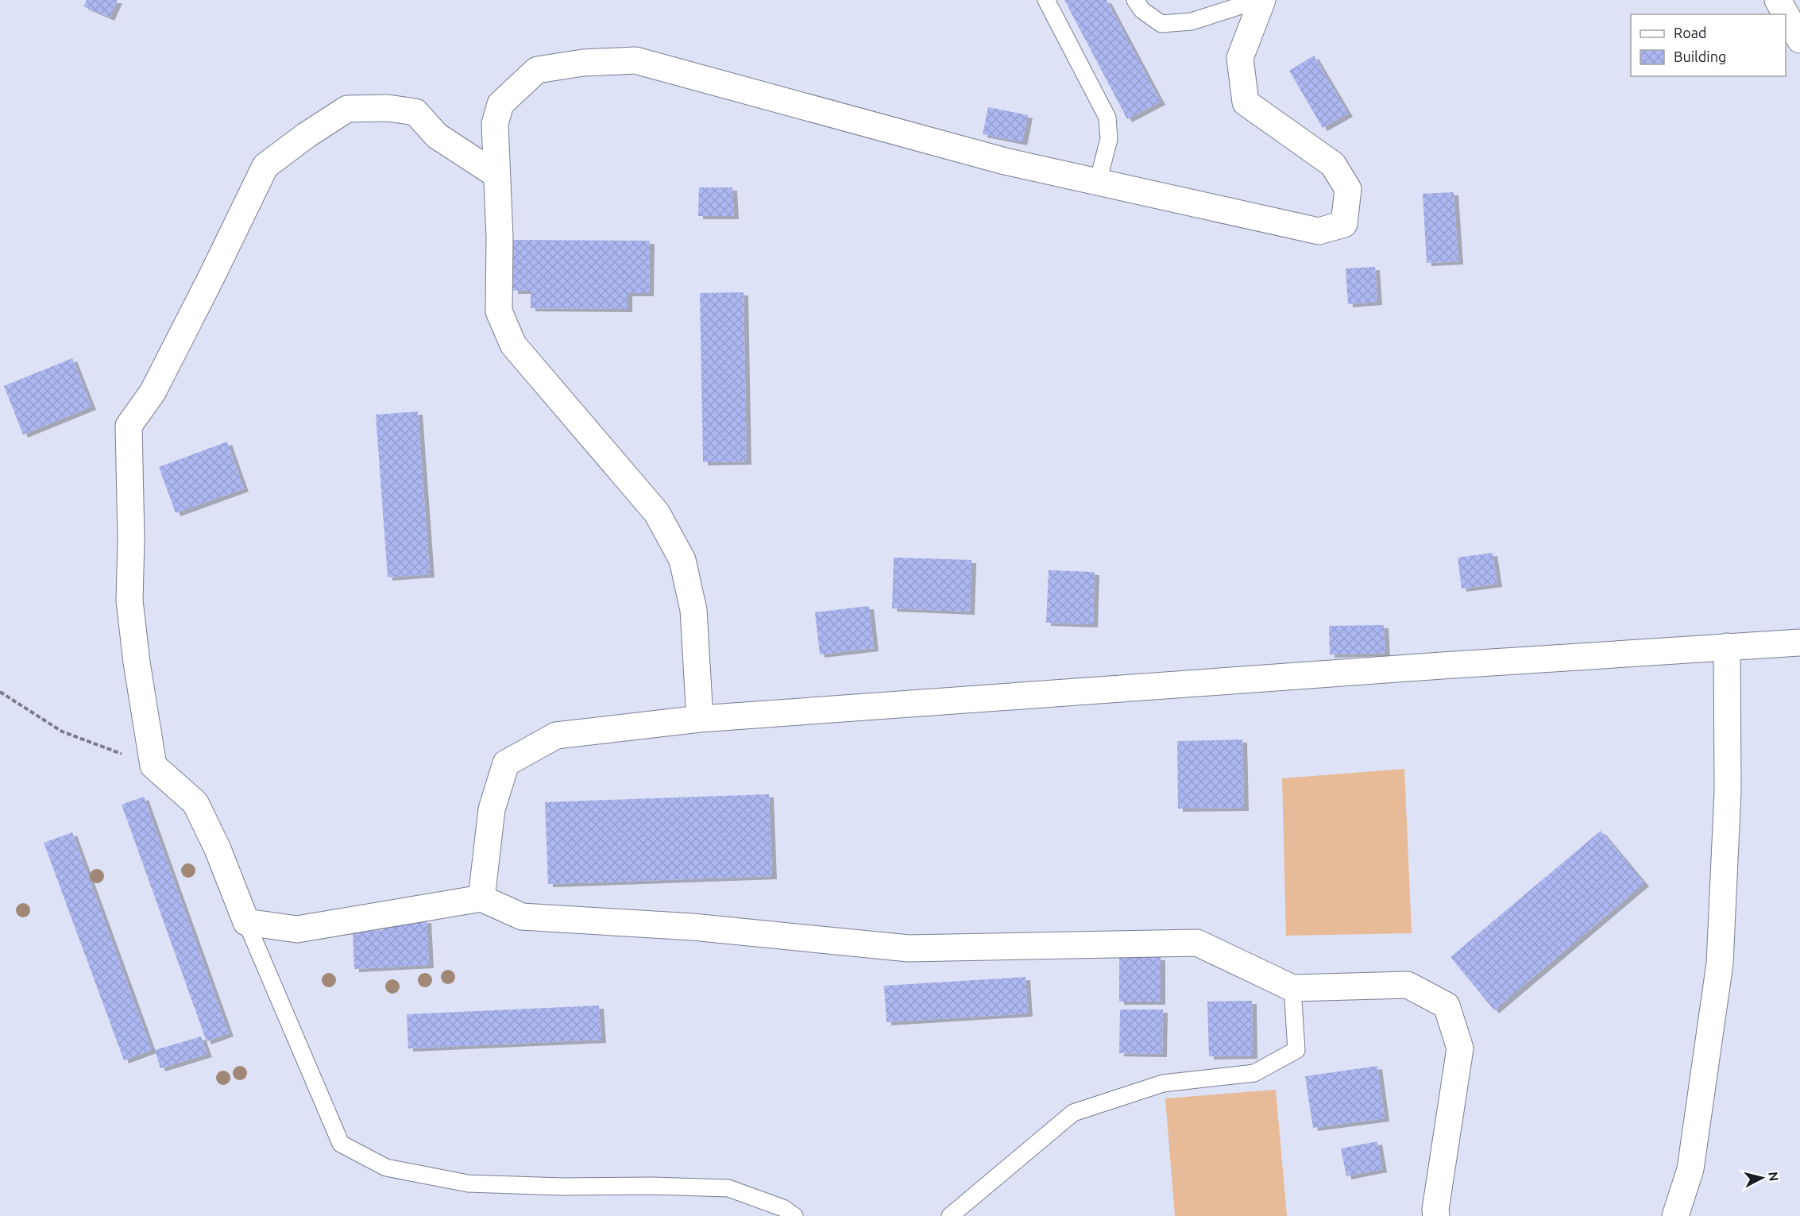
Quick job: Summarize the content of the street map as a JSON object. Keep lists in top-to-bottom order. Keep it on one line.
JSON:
{"legend":["Road","Building"],"north":"right"}
